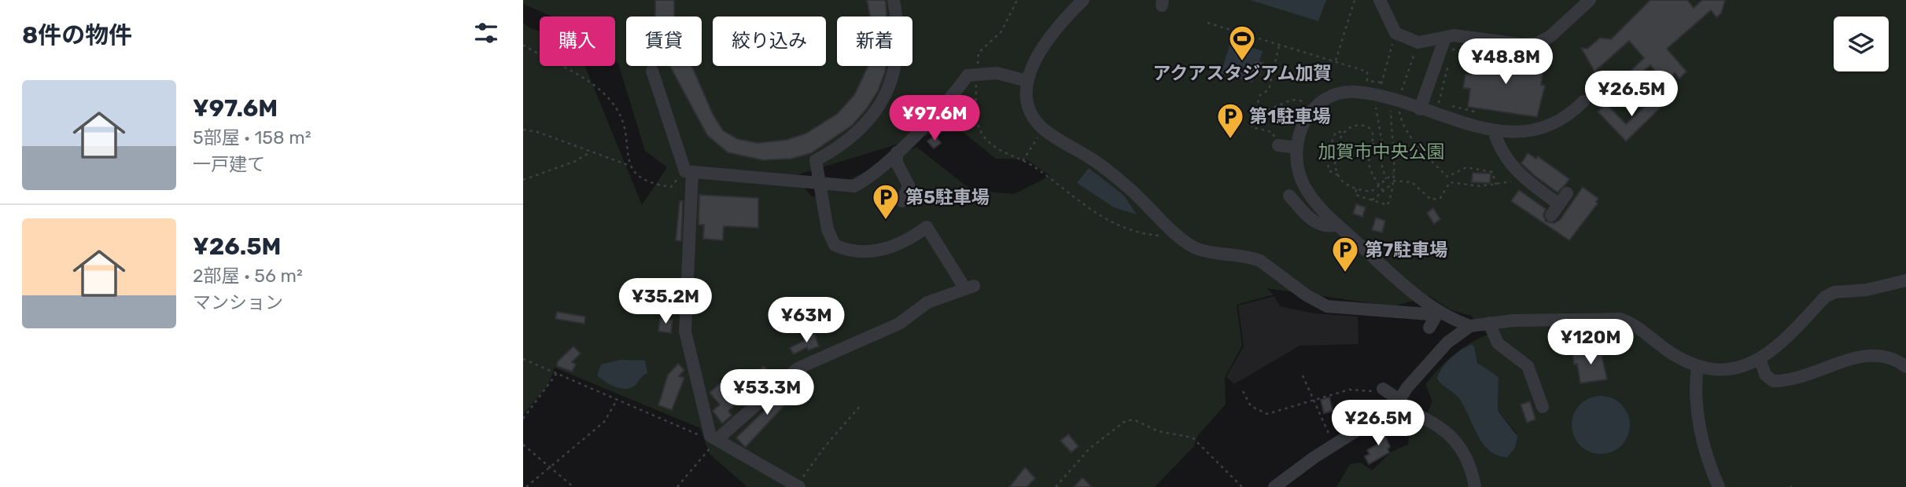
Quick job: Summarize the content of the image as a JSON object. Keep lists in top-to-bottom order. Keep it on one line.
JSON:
{"parks":["加賀市中央公園"],"places":{"sports":["アクアスタジアム加賀"],"parking":["第1駐車場","第5駐車場","第7駐車場"]},"page":{"heading":"8件の物件","chip":["購入","賃貸","絞り込み","新着"],"price":["¥48.8M","¥26.5M","¥97.6M","¥35.2M","¥63M","¥120M","¥53.3M","¥26.5M"],"list":[{"name":"¥97.6M","note":"5部屋 · 158 m² · 一戸建て"},{"name":"¥26.5M","note":"2部屋 · 56 m² · マンション"}]}}
